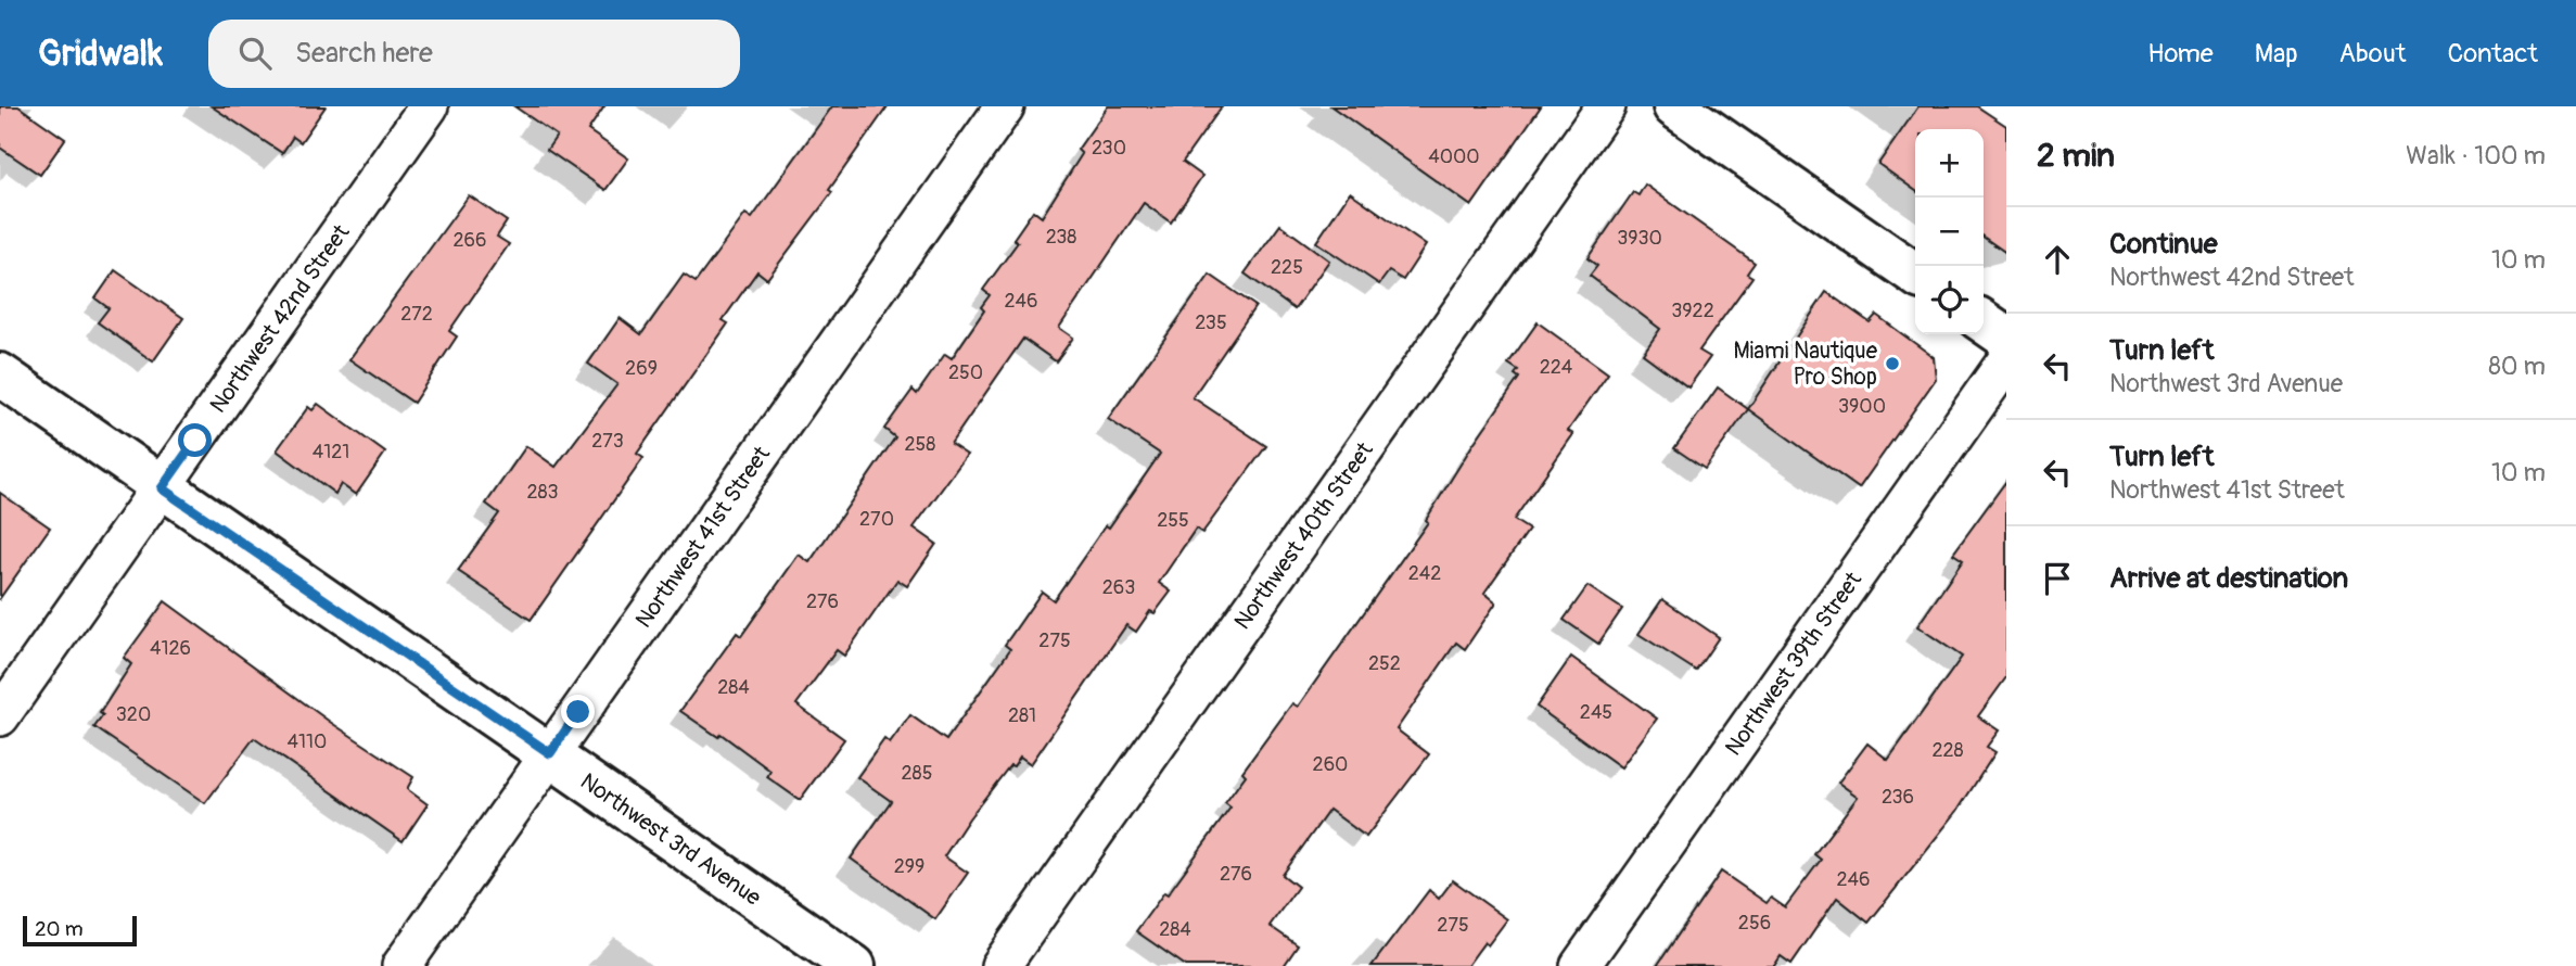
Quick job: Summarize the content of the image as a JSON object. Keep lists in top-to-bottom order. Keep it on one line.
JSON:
{"streets":{"street":["Northwest 42nd Street","Northwest 41st Street","Northwest 40th Street","Northwest 39th Street","Northwest 3rd Avenue"]},"crossings":[["Northwest 42nd Street","Northwest 3rd Avenue"],["Northwest 41st Street","Northwest 3rd Avenue"]],"places":["Miami Nautique Pro Shop"],"house_numbers":["230","4000","238","3930","266","225","246","3922","272","235","224","269","250","3900","273","258","4121","283","270","255","242","263","276","275","4126","252","284","245","320","281","4110","228","260","285","236","299","276","246","256","275","284"],"scale_bar":"20 m","page":{"header":"Gridwalk","search":"Search here","nav":["Home","Map","About","Contact"],"heading":["2 min","Walk · 100 m"],"map_buttons":["+","−"],"list":[["Continue","Northwest 42nd Street","10 m"],["Turn left","Northwest 3rd Avenue","80 m"],["Turn left","Northwest 41st Street","10 m"],"Arrive at destination"],"scale":"20 m"}}
